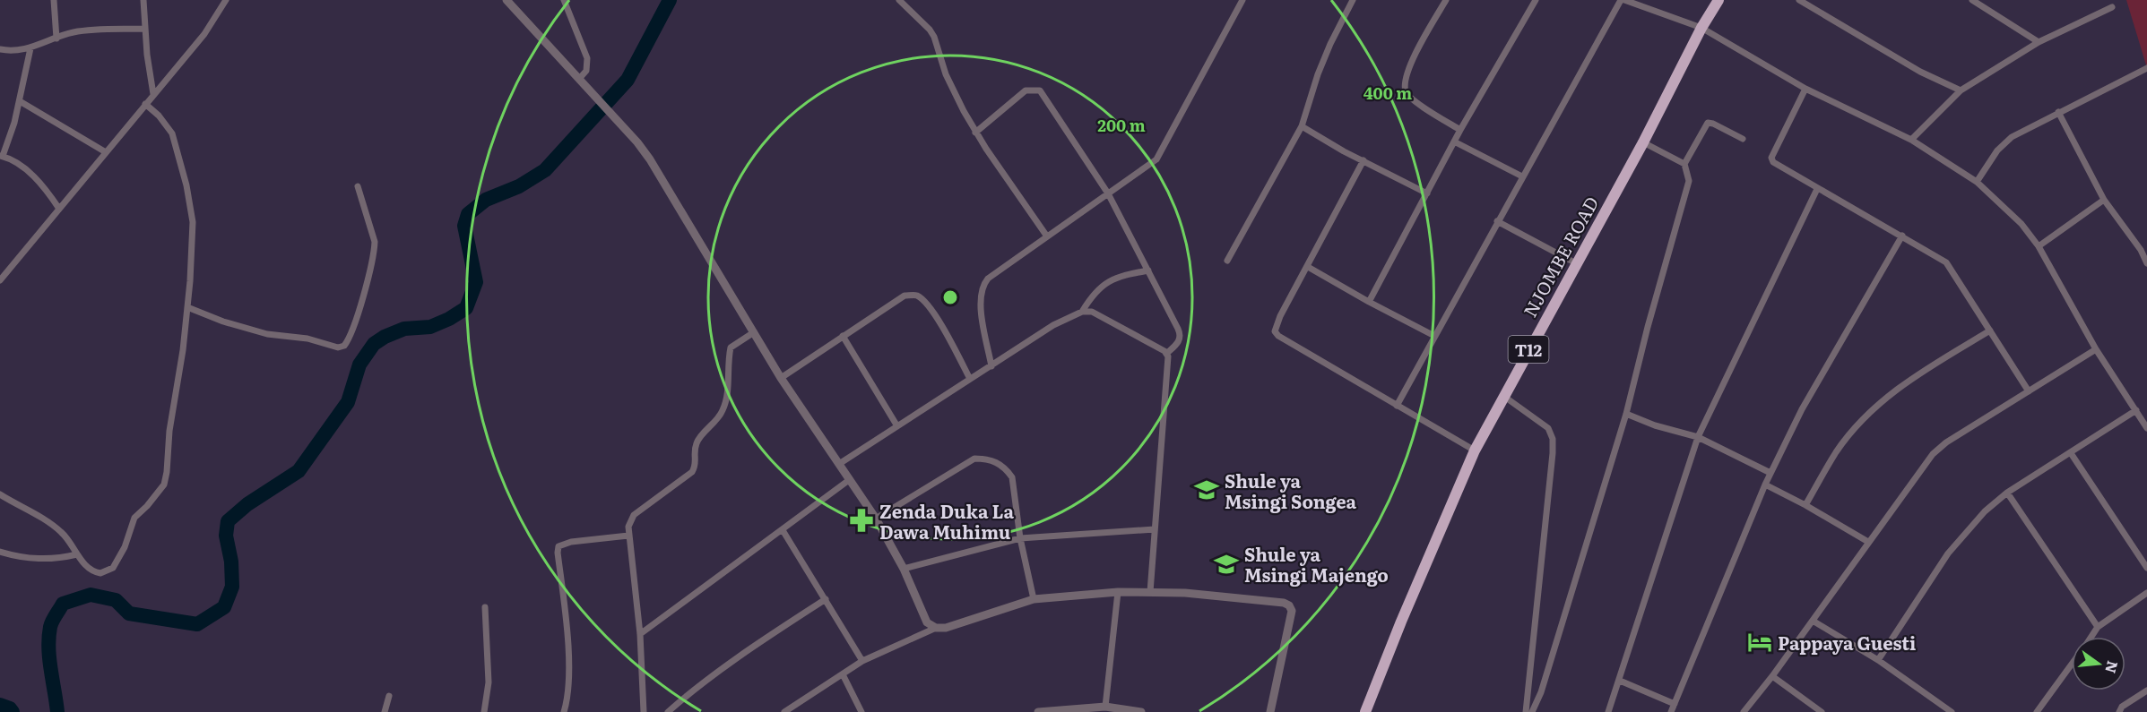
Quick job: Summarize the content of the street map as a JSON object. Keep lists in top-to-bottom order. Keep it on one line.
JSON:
{"streets":{"highway":["NJOMBE ROAD","T12"]},"places":{"school or university":["Shule ya Msingi Songea","Shule ya Msingi Majengo"],"pharmacy":["Zenda Duka La Dawa Muhimu"],"hotel":["Pappaya Guesti"]},"north":"right","rings":["400 m","200 m"]}
